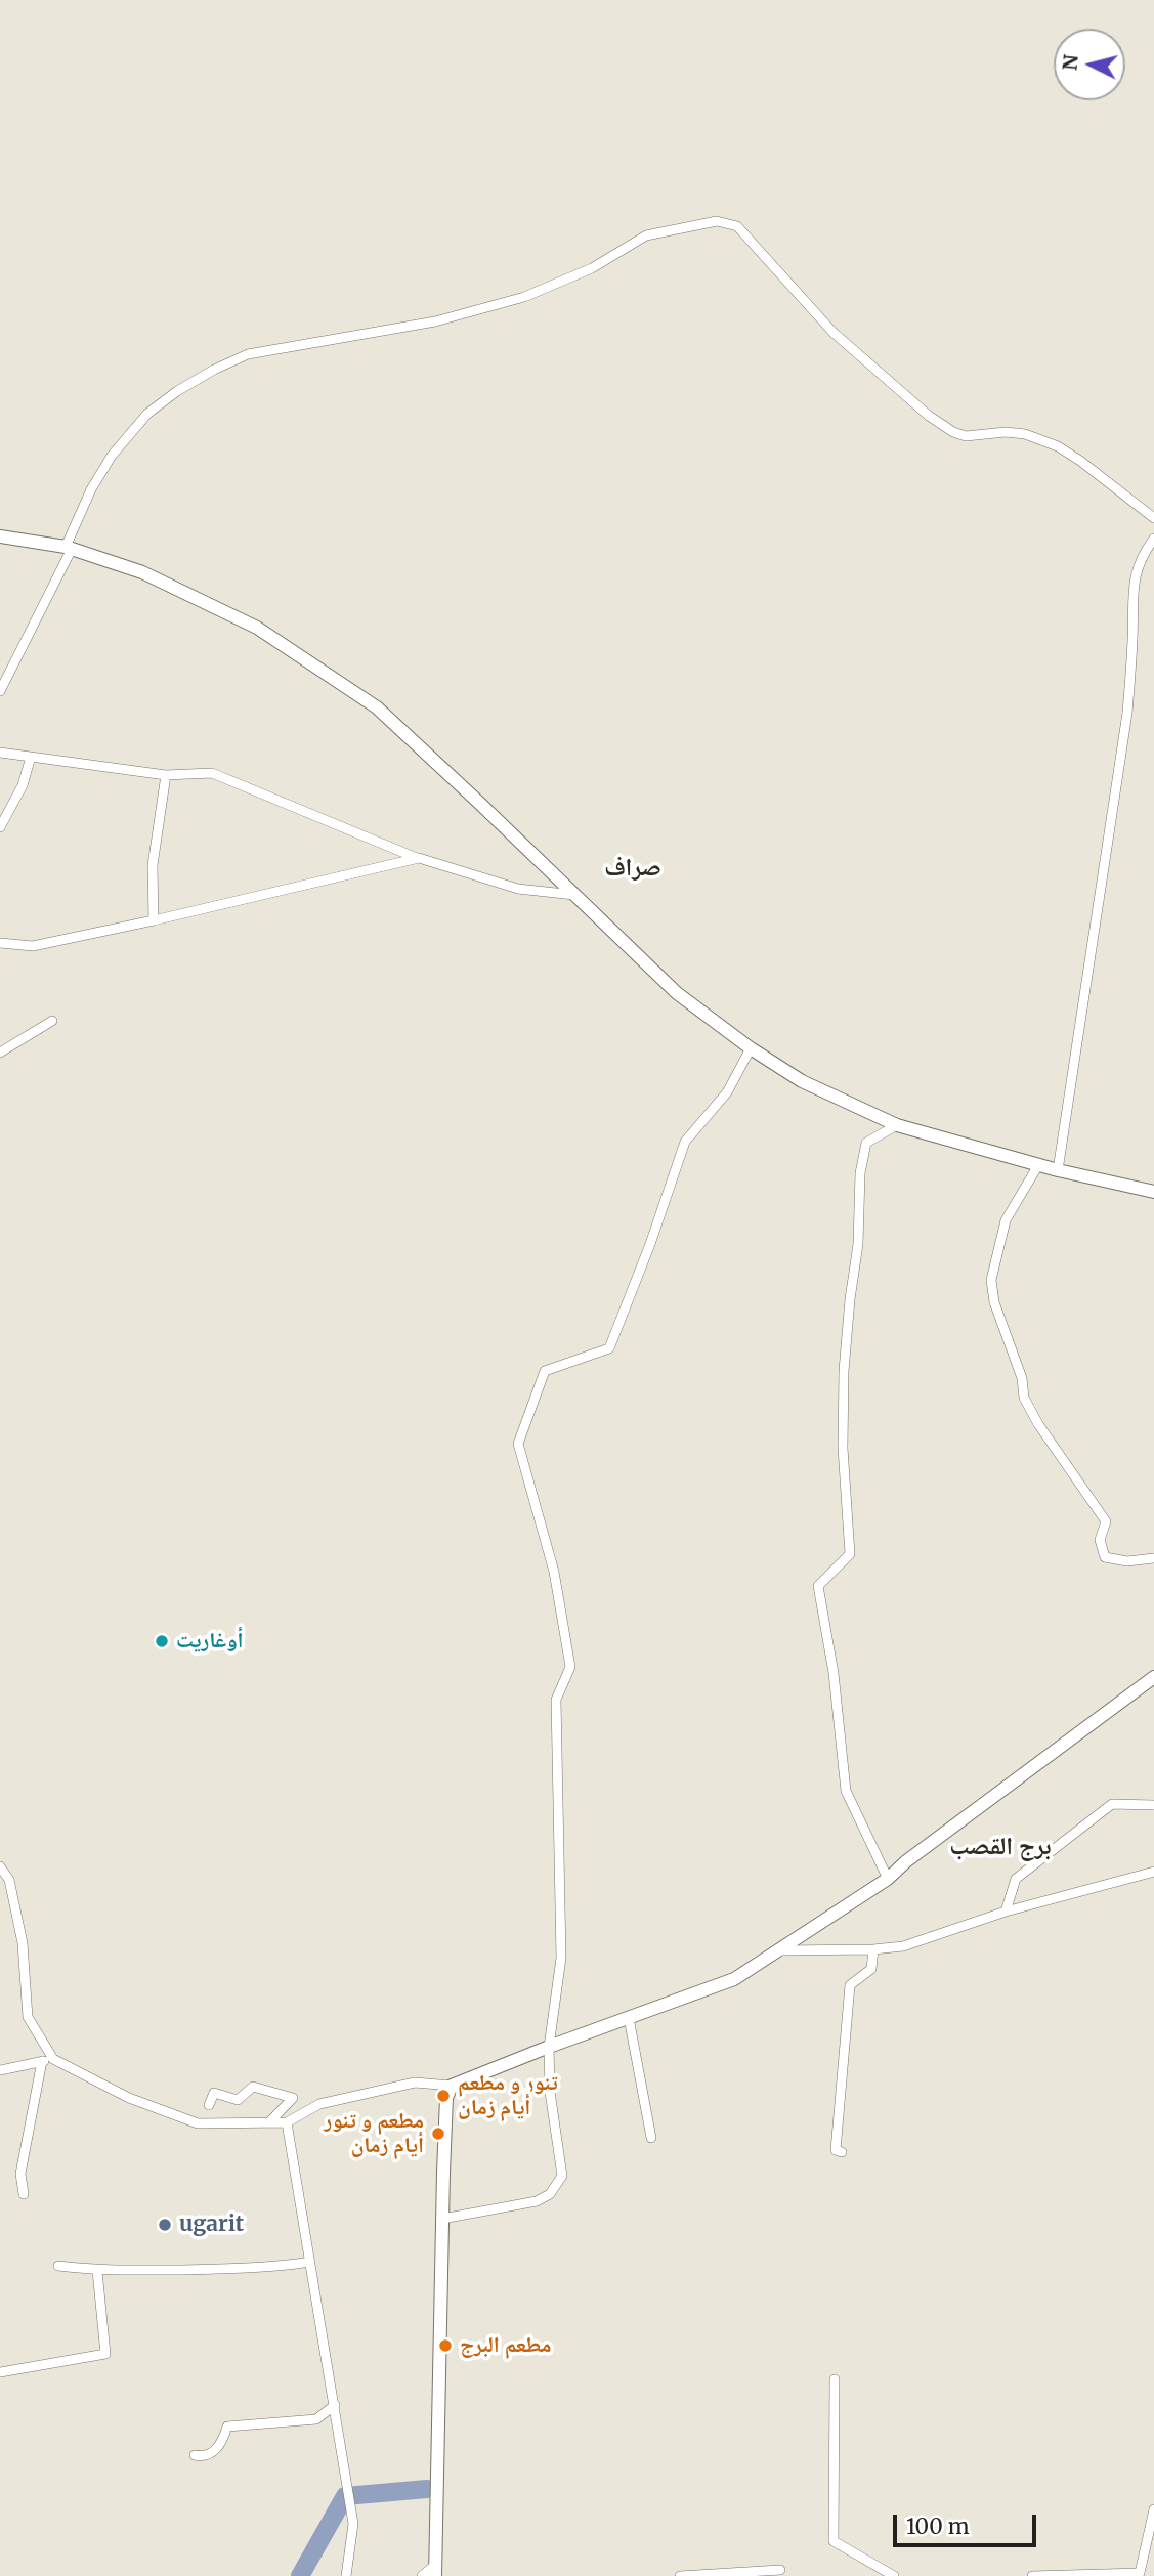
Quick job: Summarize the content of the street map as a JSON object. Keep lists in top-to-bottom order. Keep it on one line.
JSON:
{"districts":["صراف","برج القصب"],"places":["أوغاريت","تنور و مطعم أيام زمان","مطعم و تنور أيام زمان","ugarit","مطعم البرج"],"scale_bar":"100 m","north":"left"}
